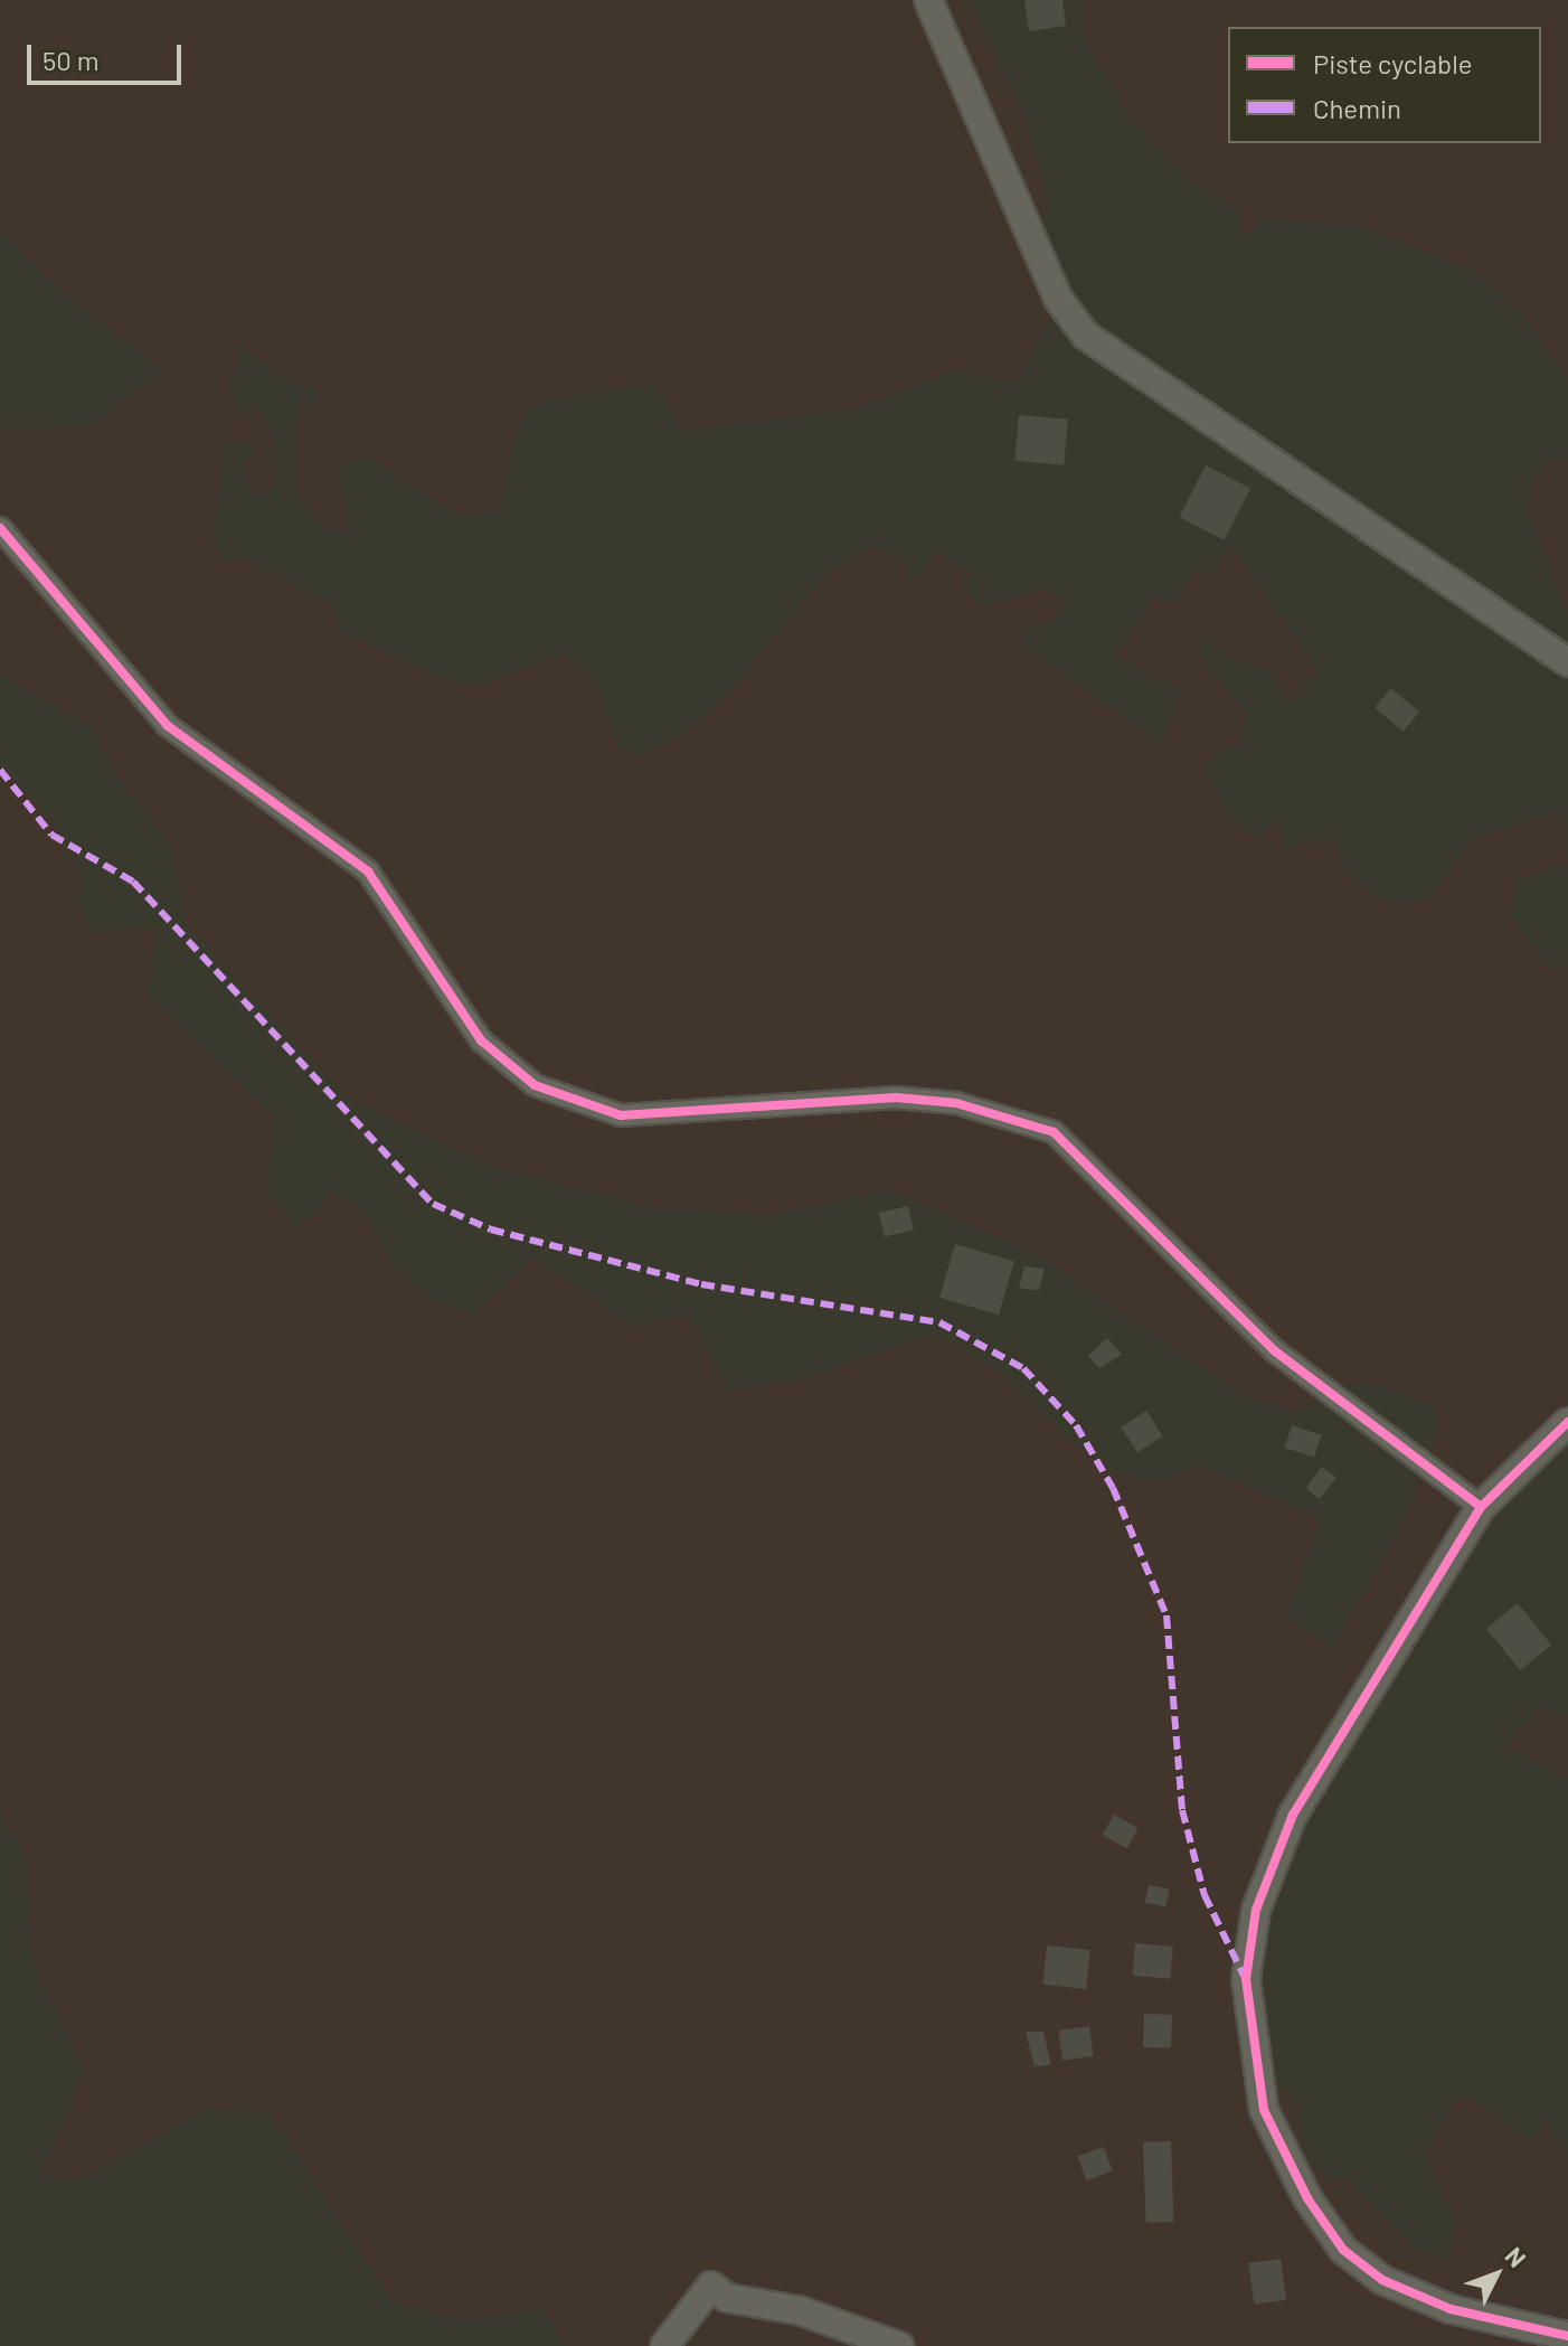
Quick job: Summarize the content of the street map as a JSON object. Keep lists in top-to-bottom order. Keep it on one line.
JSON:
{"legend":["Piste cyclable","Chemin"],"scale_bar":"50 m","north":"top right"}
